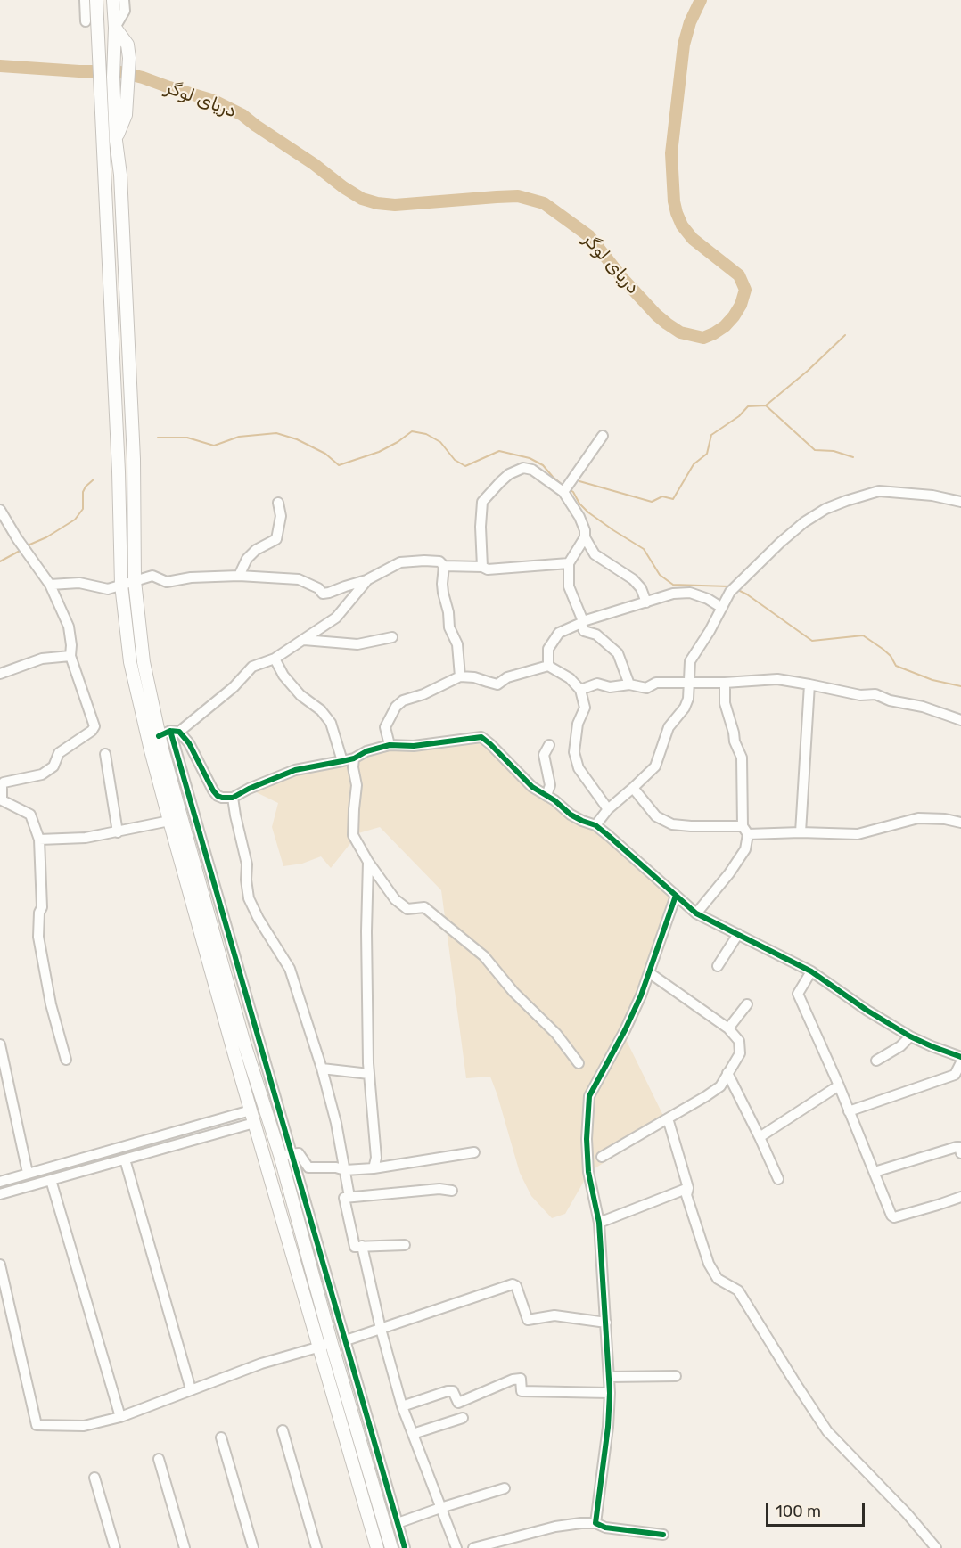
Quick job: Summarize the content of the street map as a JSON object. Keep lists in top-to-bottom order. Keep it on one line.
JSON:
{"water":["دریای لوگر"],"scale_bar":"100 m"}
